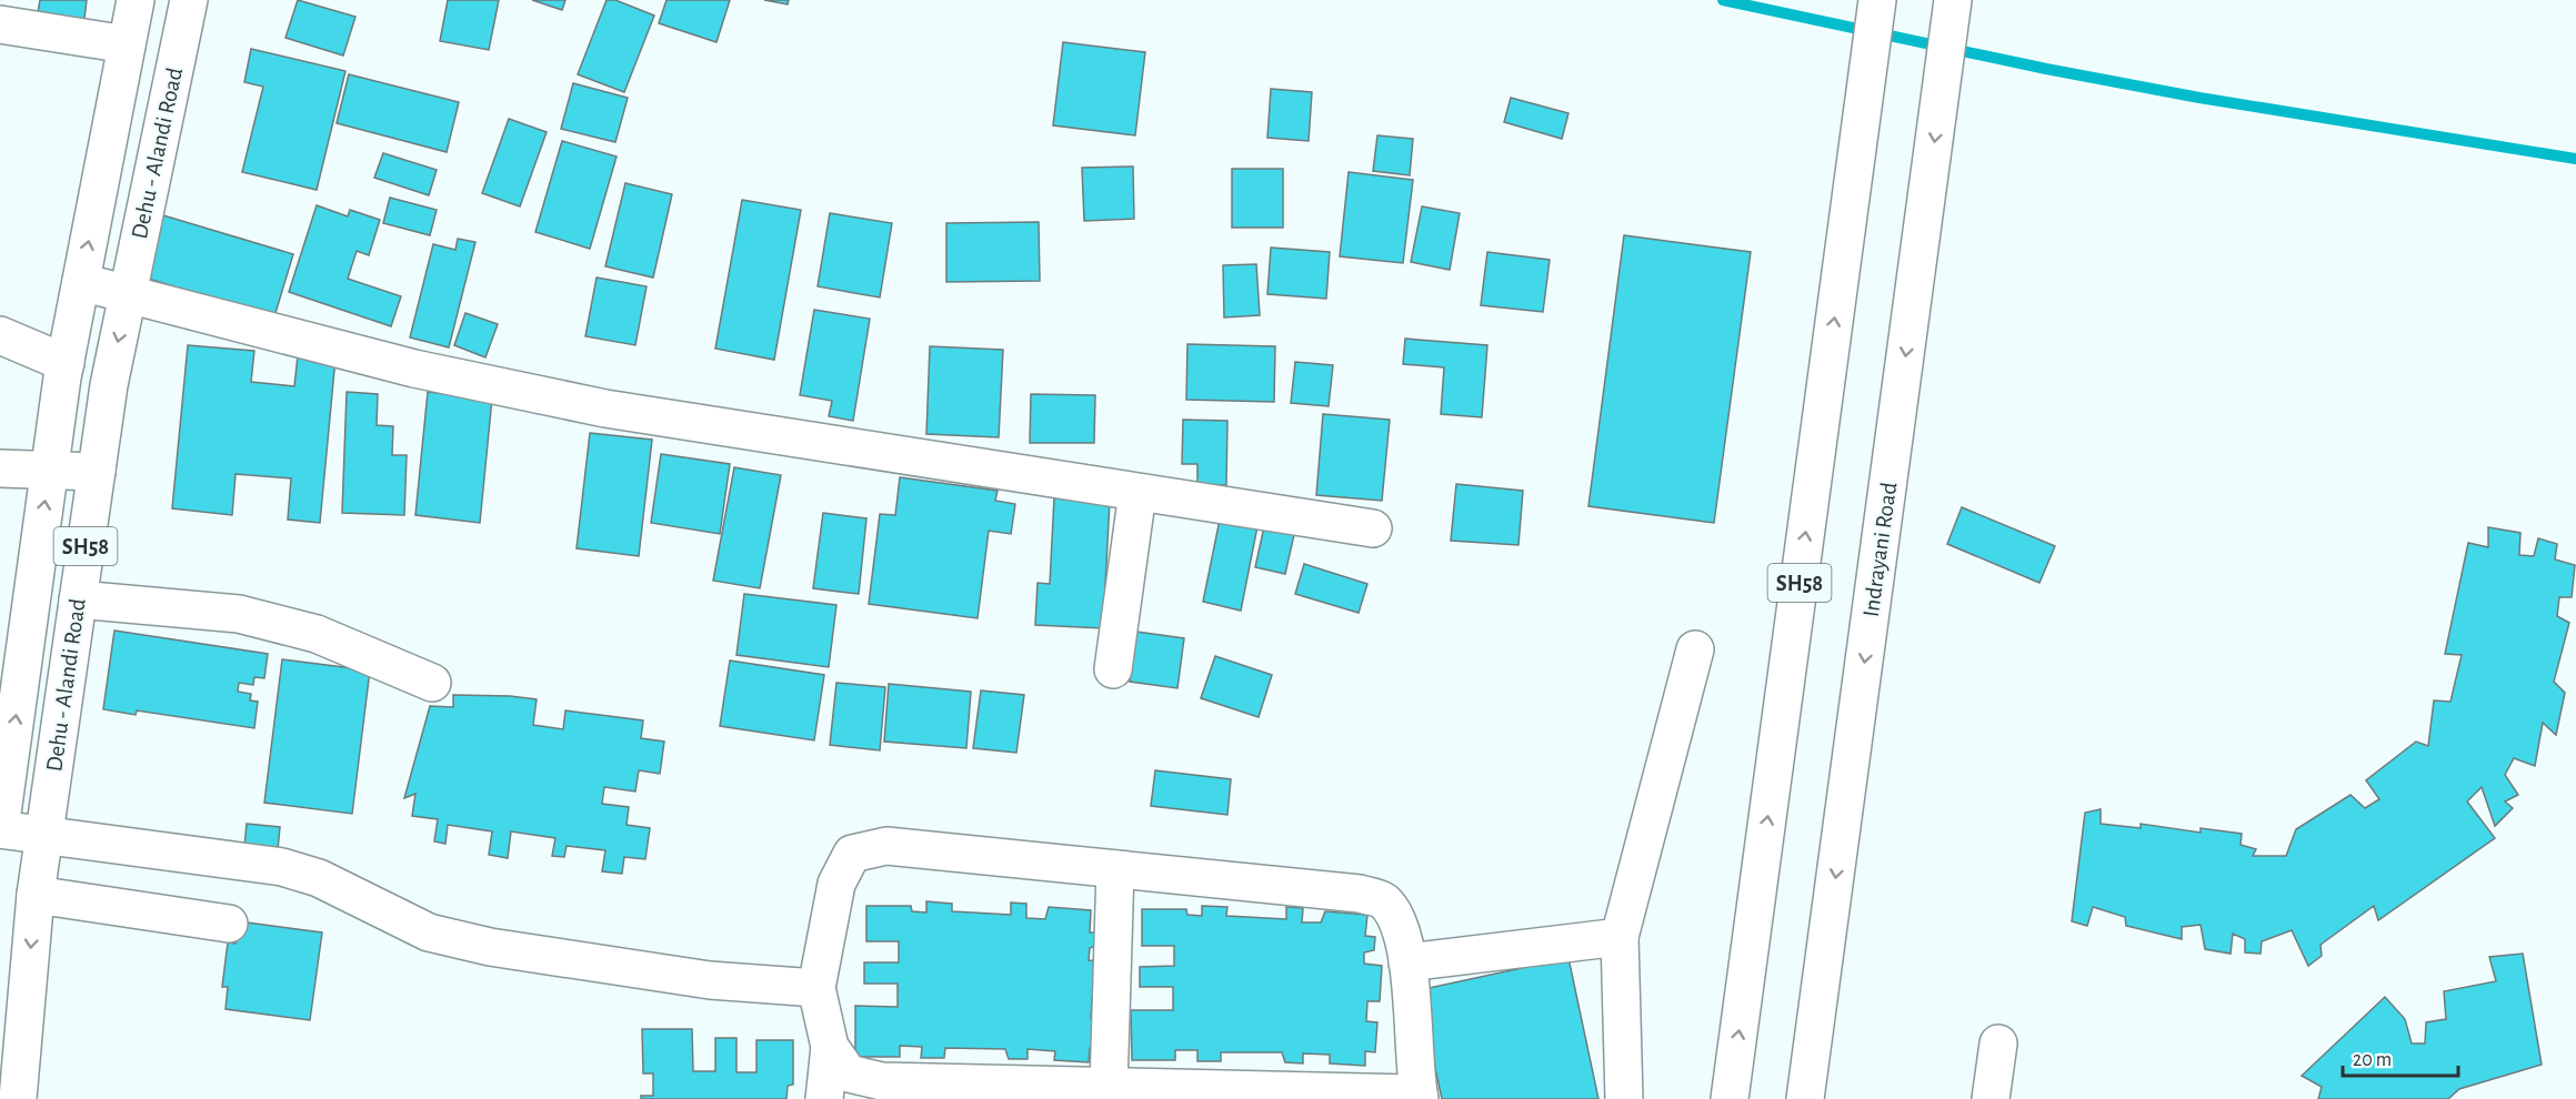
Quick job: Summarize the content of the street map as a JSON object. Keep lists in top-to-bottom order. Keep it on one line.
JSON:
{"streets":{"main road":["Dehu - Alandi Road","SH58","Indrayani Road"]},"scale_bar":"20 m"}
